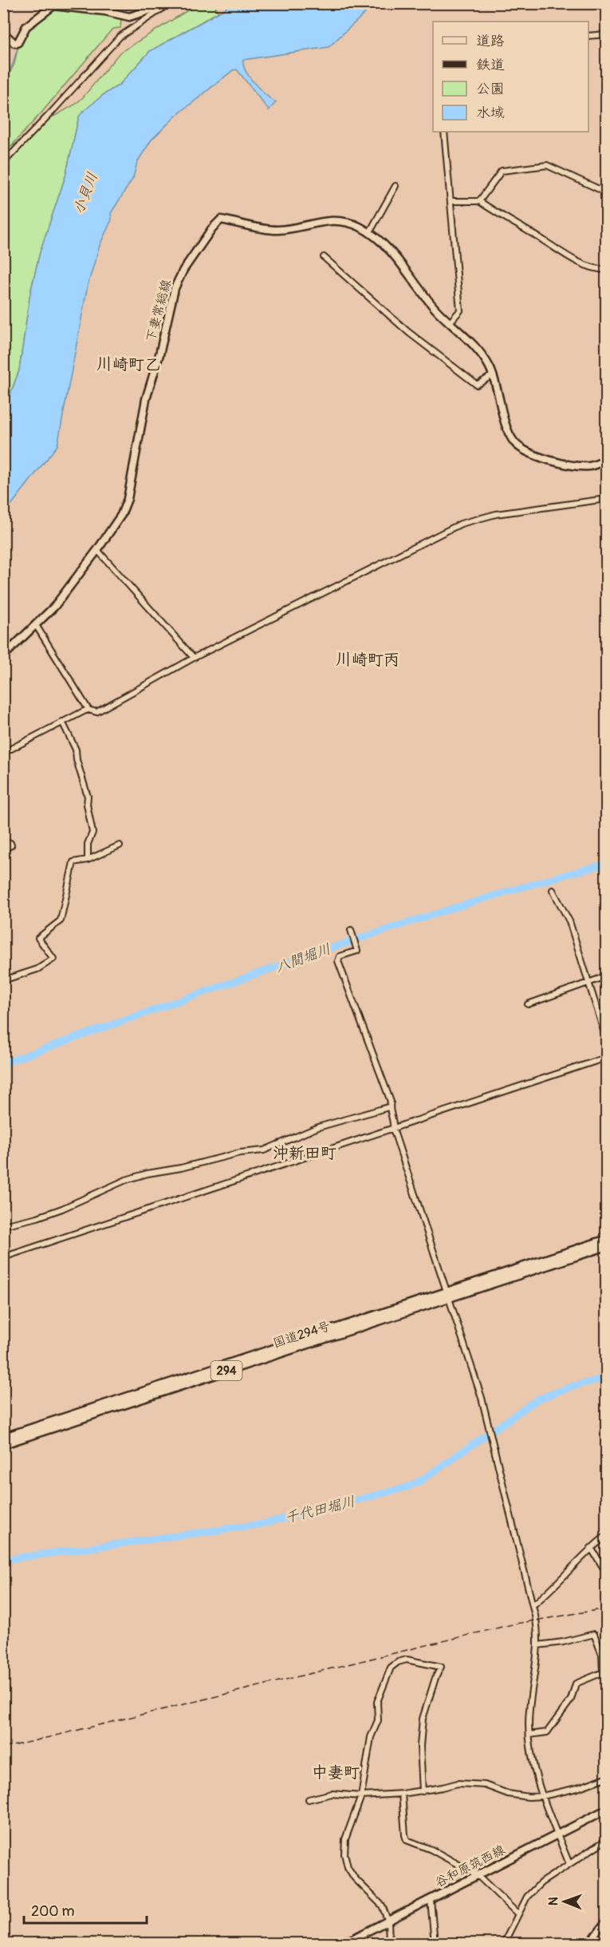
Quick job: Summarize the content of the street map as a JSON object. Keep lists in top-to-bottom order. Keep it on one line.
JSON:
{"streets":{"highway":["国道294号","294"],"main road":["下妻常総線","谷和原筑西線"]},"districts":["川崎町乙","川崎町丙","沖新田町","中妻町"],"water":["小貝川","八間堀川","千代田堀川"],"legend":["道路","鉄道","公園","水域"],"scale_bar":"200 m","north":"left"}
